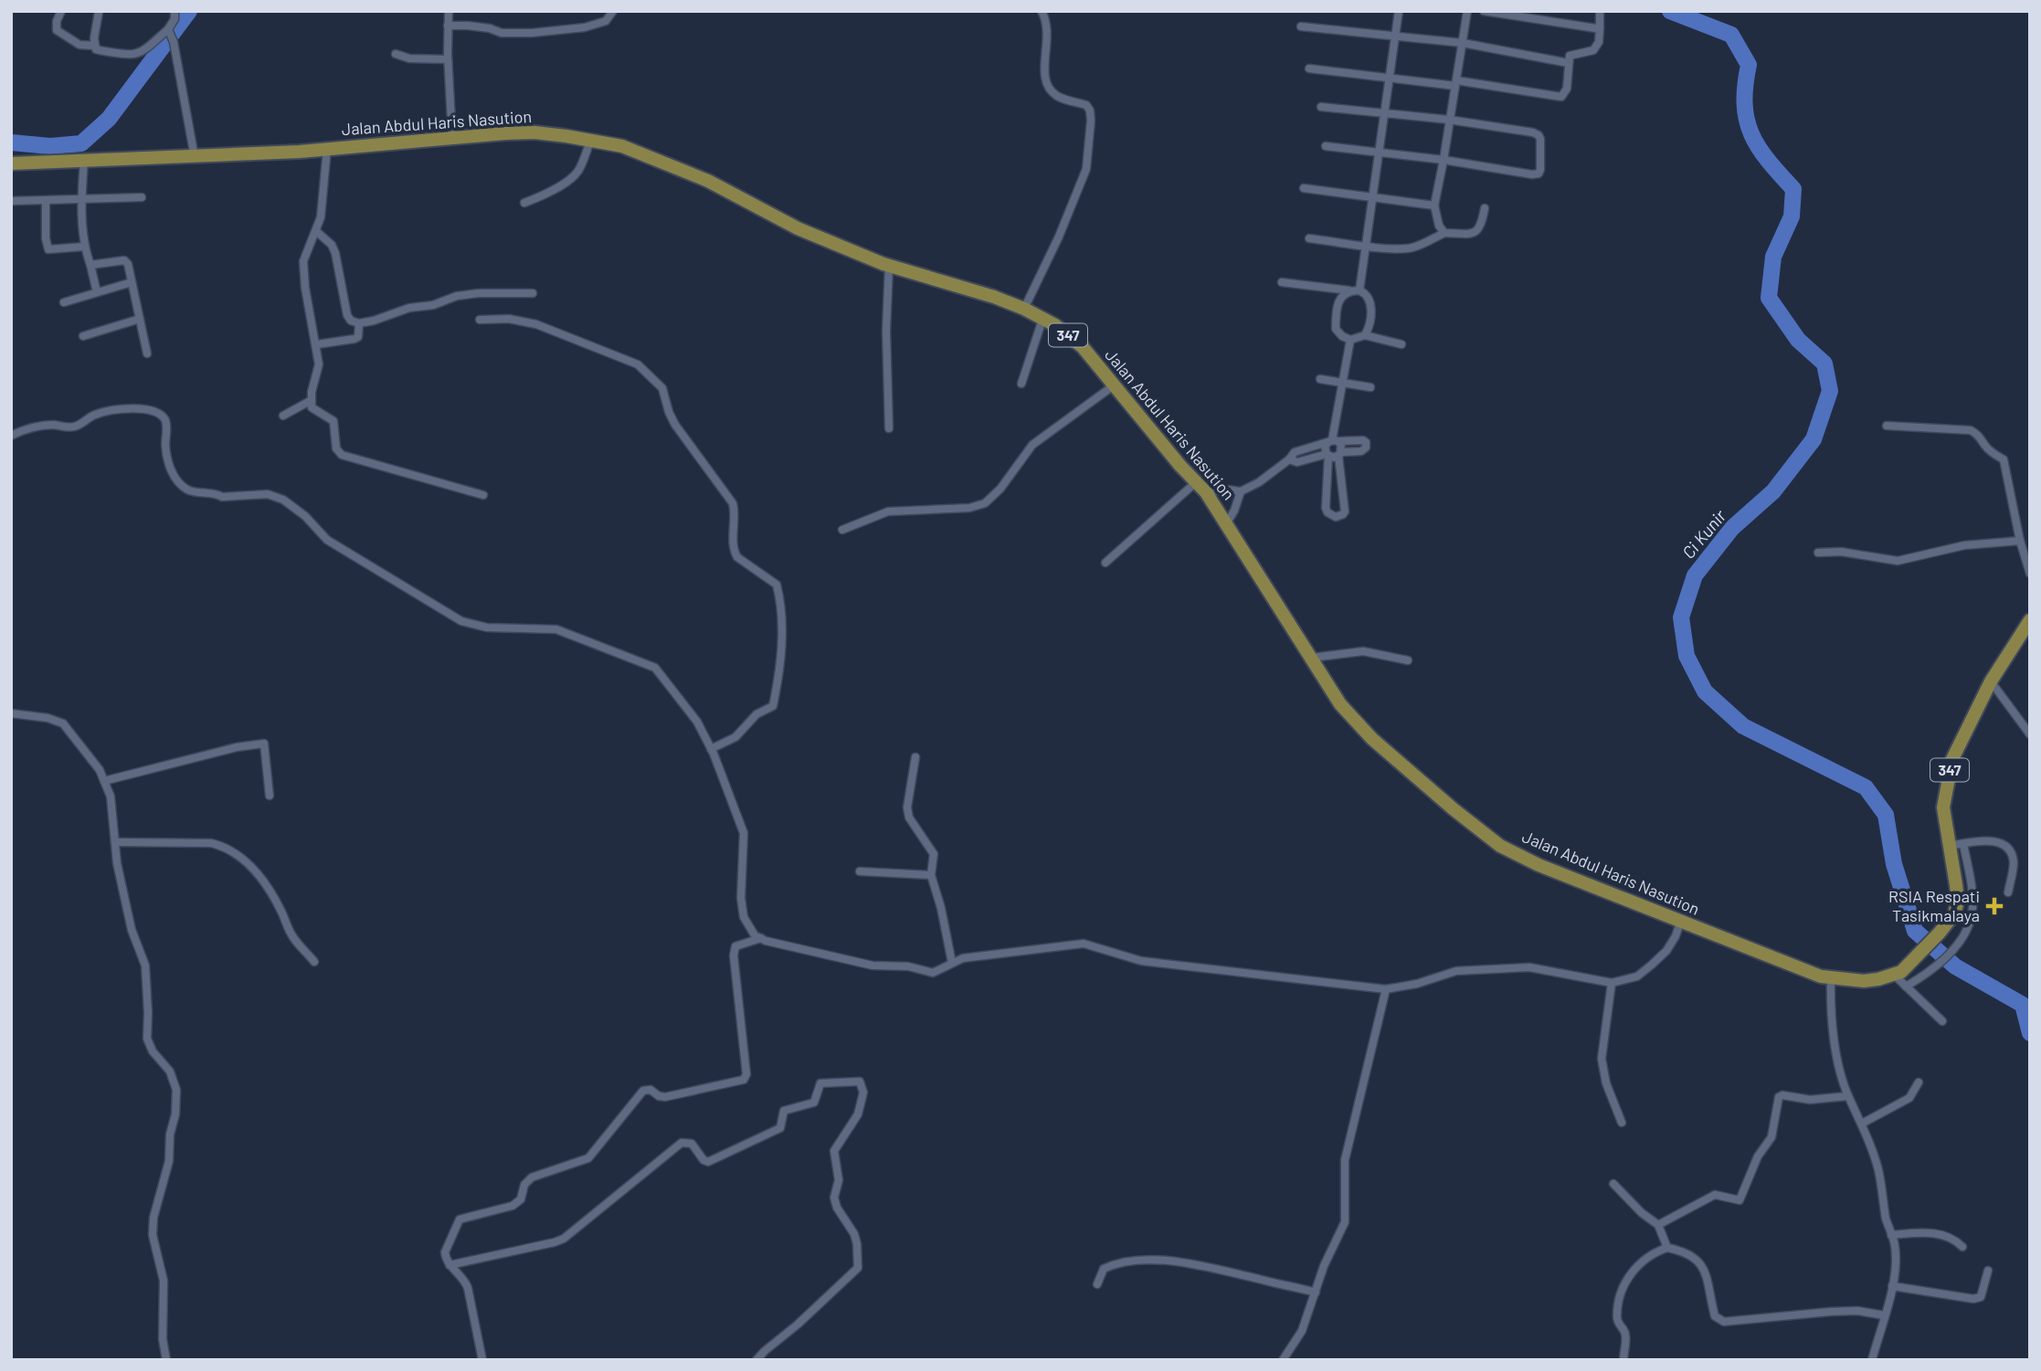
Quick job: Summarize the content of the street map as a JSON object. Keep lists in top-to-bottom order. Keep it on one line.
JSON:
{"streets":{"main road":["Jalan Abdul Haris Nasution","347"]},"crossings":[["Jalan Abdul Haris Nasution","347"]],"water":["Ci Kunir"],"places":{"health":["RSIA Respati Tasikmalaya"]}}
